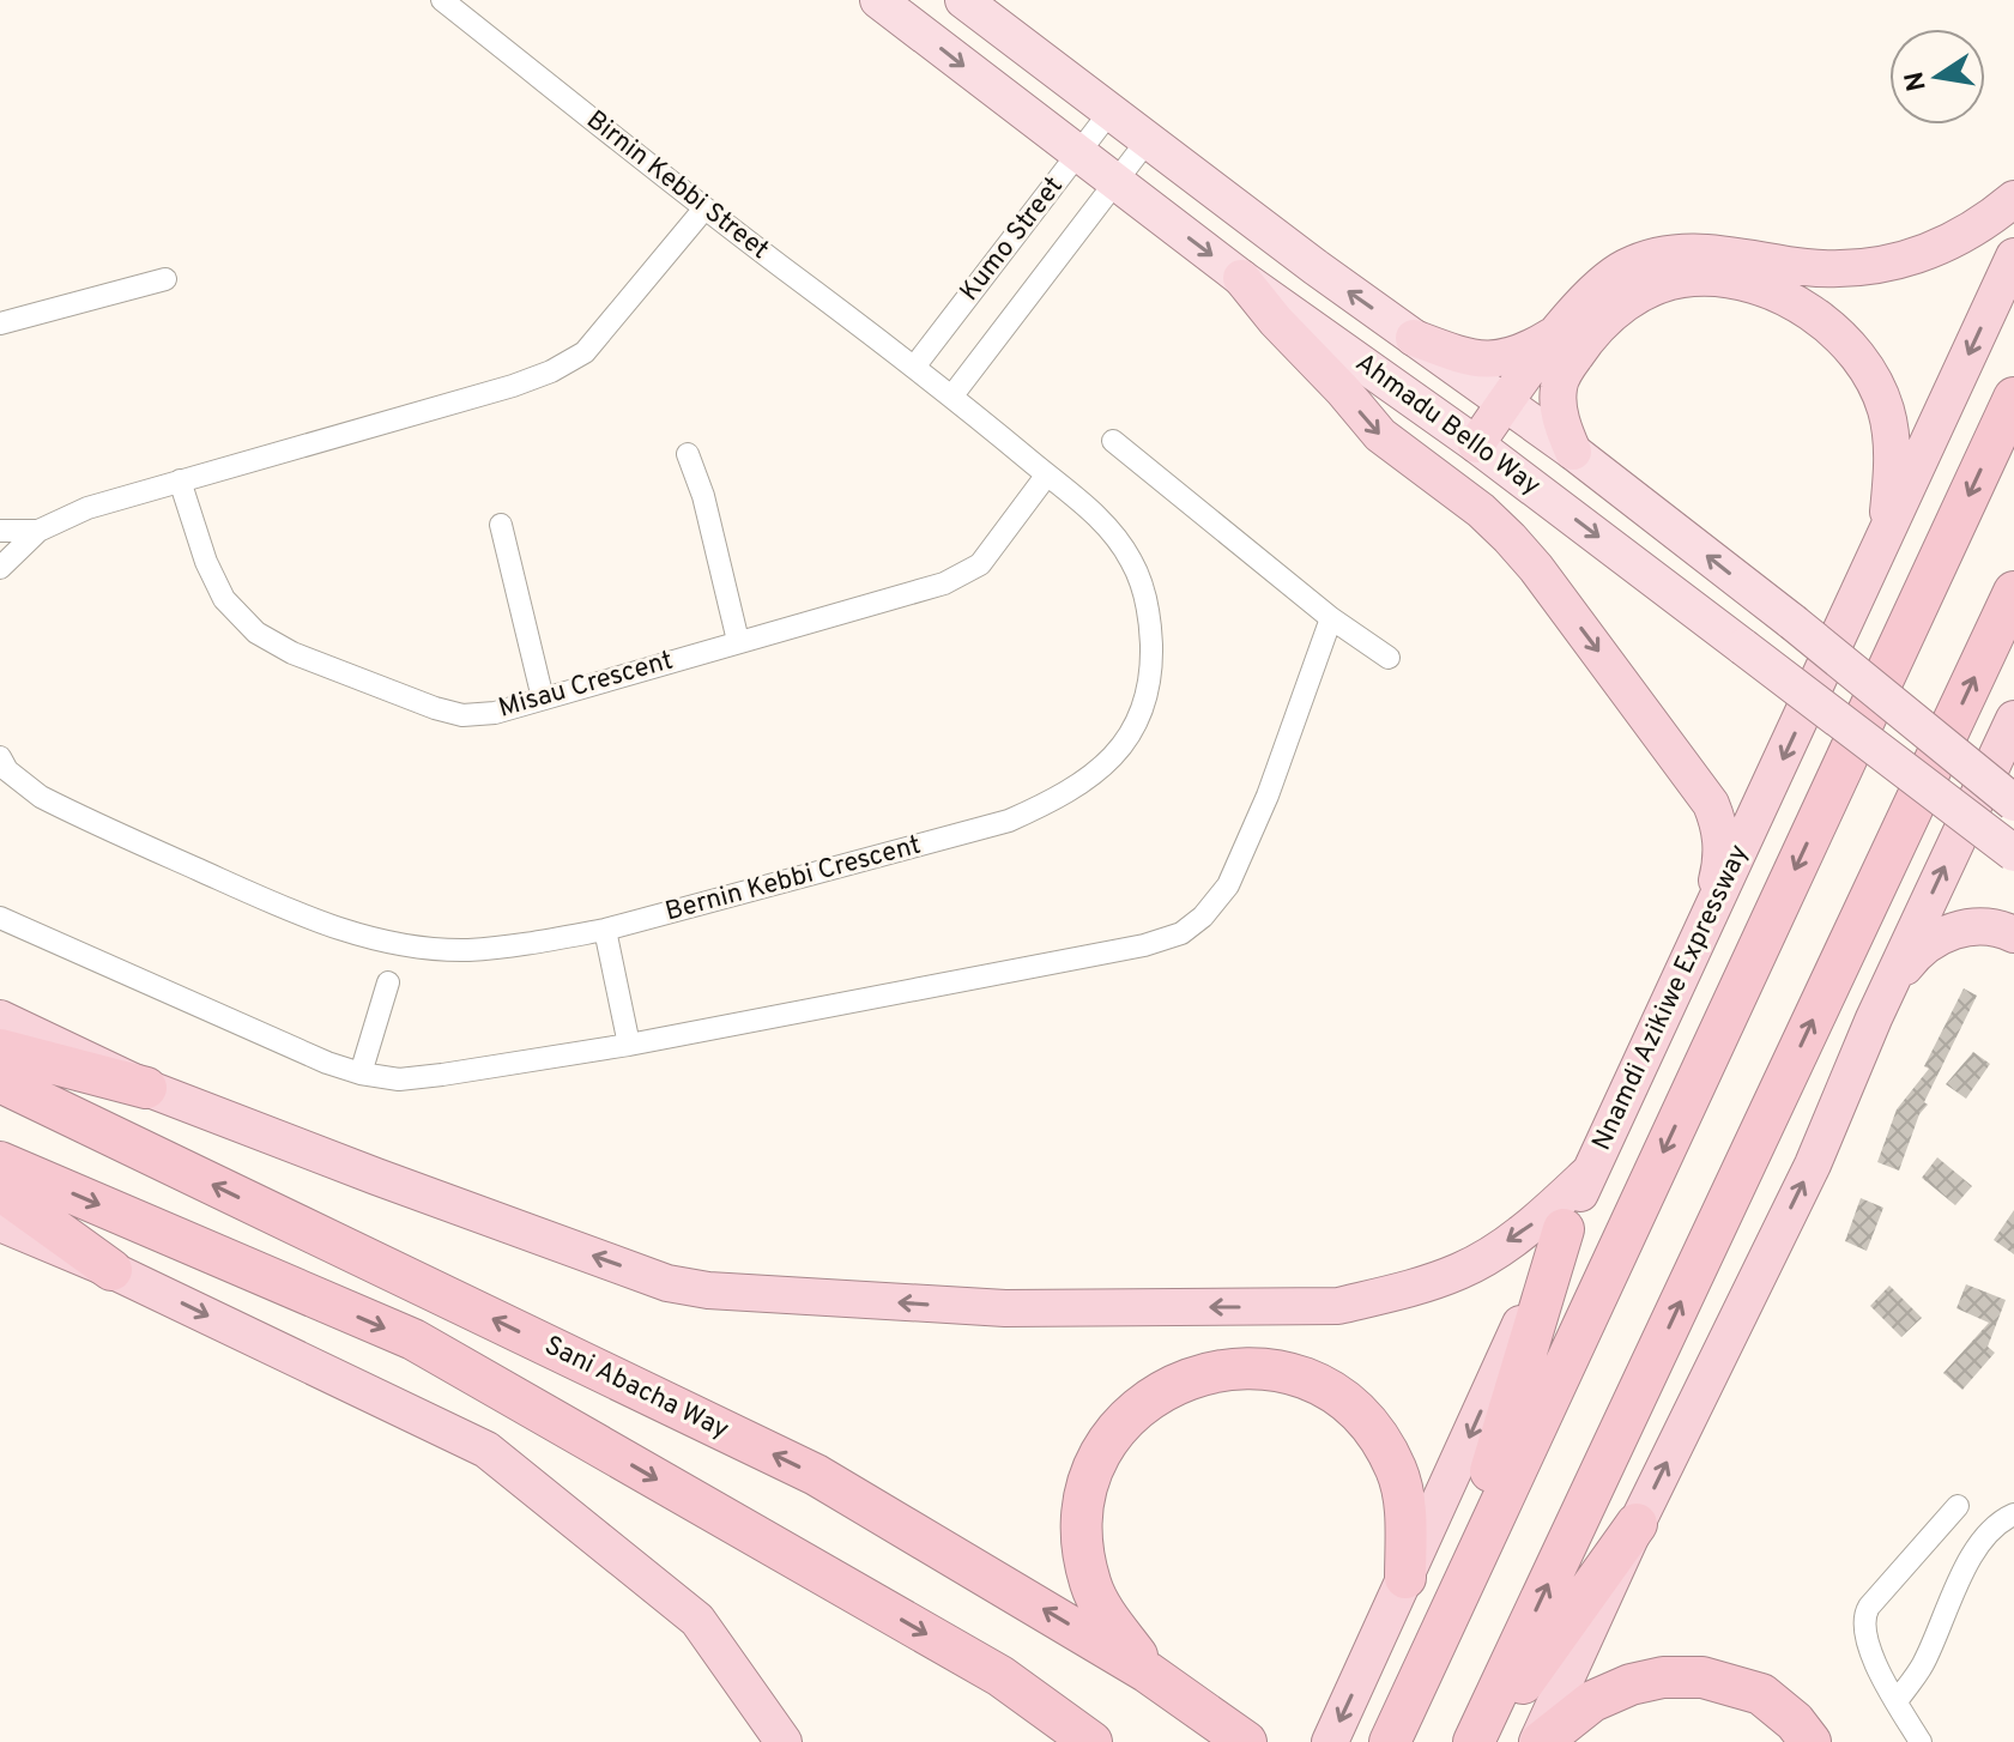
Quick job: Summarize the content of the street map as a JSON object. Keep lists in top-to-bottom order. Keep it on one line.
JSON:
{"streets":{"highway":["Nnamdi Azikiwe Expressway","Sani Abacha Way"],"main road":["Ahmadu Bello Way"],"street":["Birnin Kebbi Street","Kumo Street","Misau Crescent","Bernin Kebbi Crescent"]},"crossings":[["Birnin Kebbi Street","Kumo Street"],["Birnin Kebbi Street","Bernin Kebbi Crescent"],["Kumo Street","Ahmadu Bello Way"],["Kumo Street","Bernin Kebbi Crescent"],["Misau Crescent","Bernin Kebbi Crescent"]],"north":"left"}
